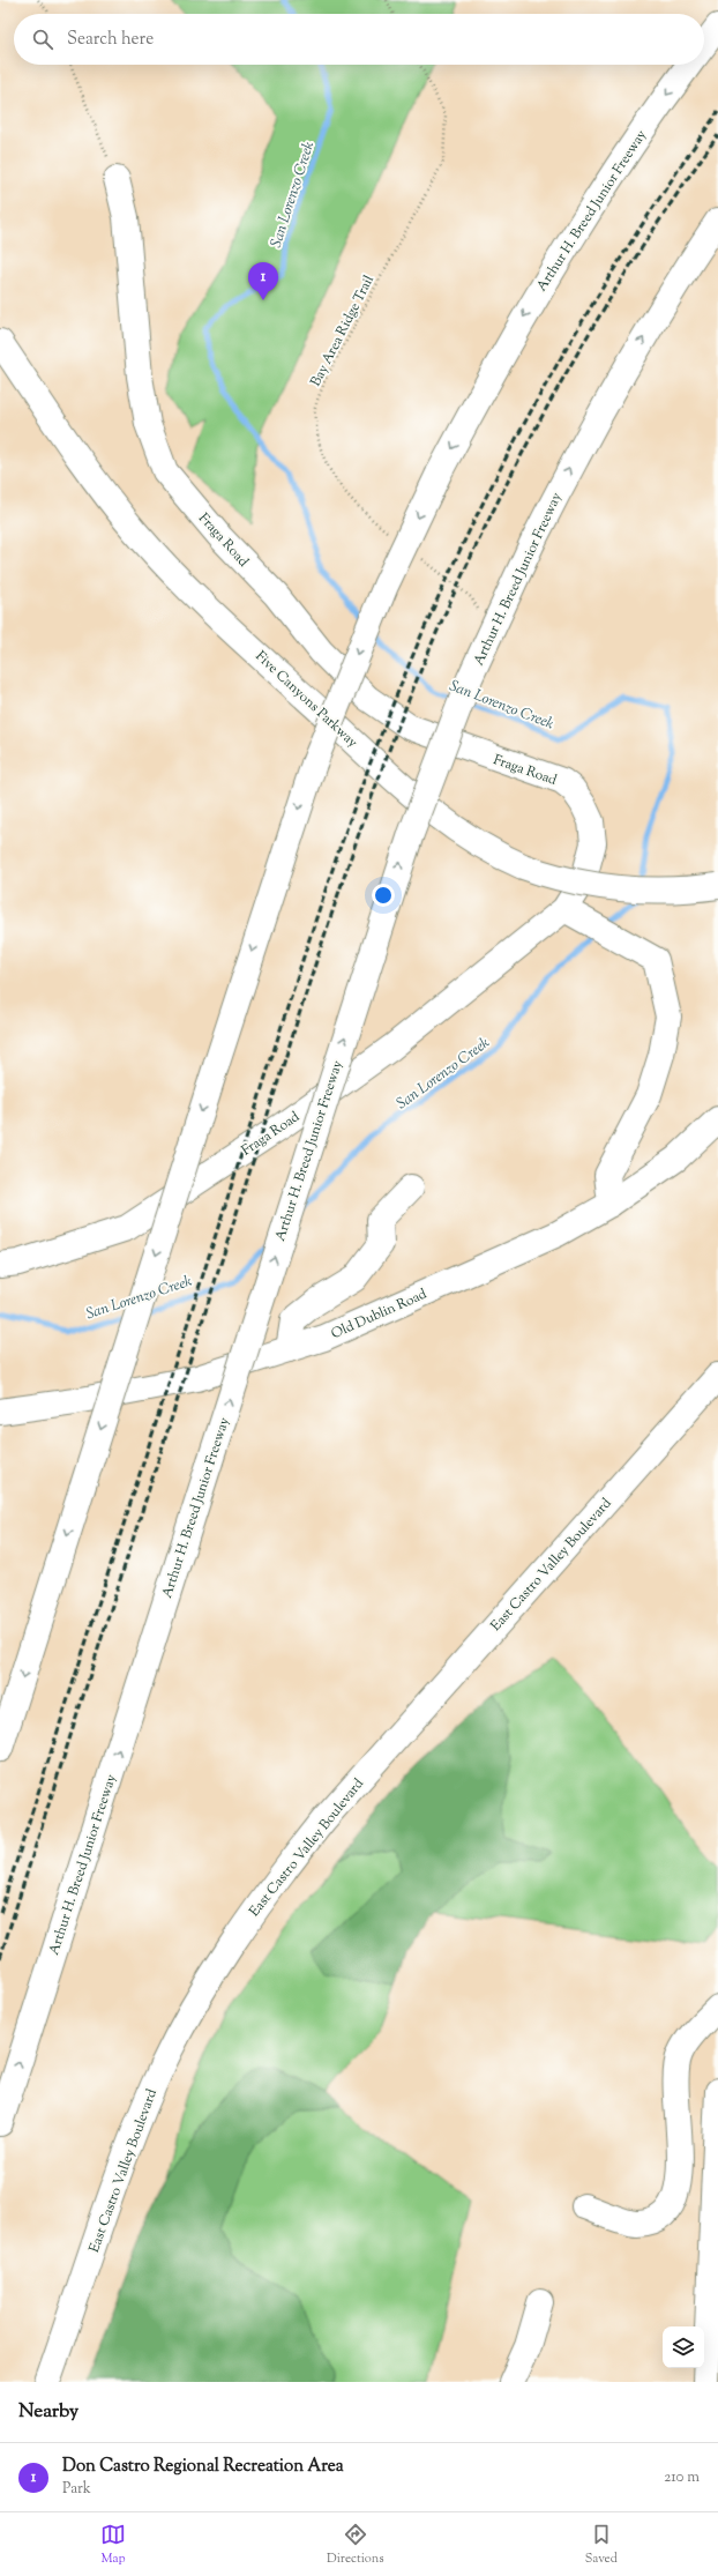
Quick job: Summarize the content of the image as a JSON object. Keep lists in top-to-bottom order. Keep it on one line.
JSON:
{"streets":{"main road":["Arthur H. Breed Junior Freeway","Fraga Road","Five Canyons Parkway","Old Dublin Road","East Castro Valley Boulevard"],"path":["Bay Area Ridge Trail"]},"water":["San Lorenzo Creek"],"page":{"search":"Search here","pins":"1","heading":"Nearby","list":[{"mark":"1","name":"Don Castro Regional Recreation Area","note":"Park","value":"210 m"}],"nav":["Map","Directions","Saved"]}}
